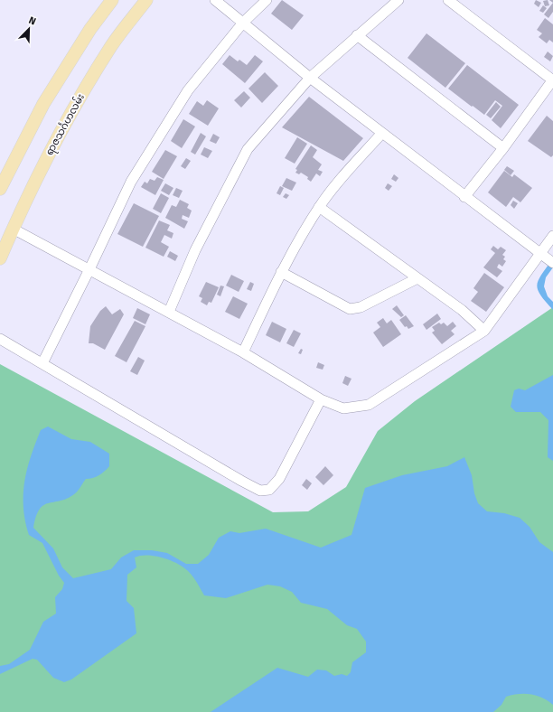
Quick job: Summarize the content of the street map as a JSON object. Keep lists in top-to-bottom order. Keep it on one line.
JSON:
{"streets":{"main road":["ရာဇသင်္ဂဟလမ်း"]},"north":"top right"}
